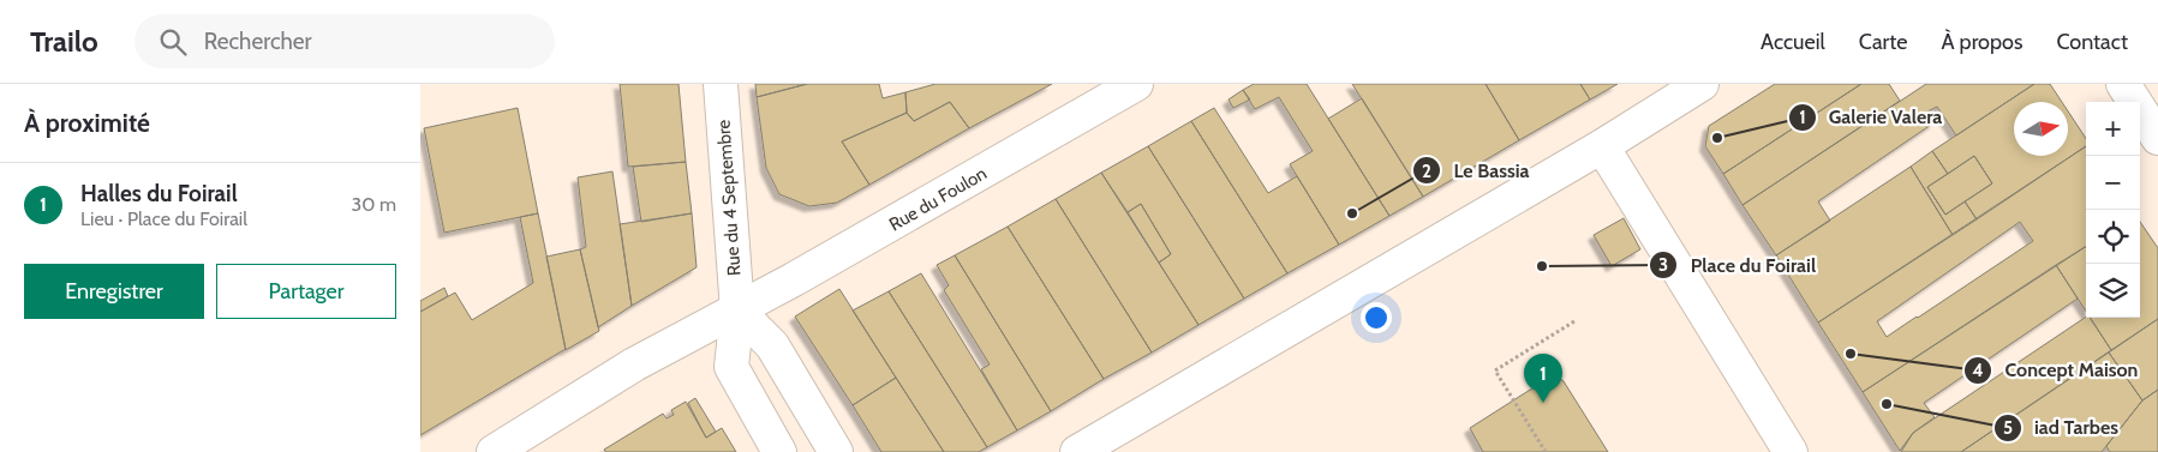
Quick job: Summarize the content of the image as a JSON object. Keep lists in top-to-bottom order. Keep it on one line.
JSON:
{"streets":{"street":["Rue du 4 Septembre","Rue du Foulon"]},"crossings":[["Rue du 4 Septembre","Rue du Foulon"]],"places":["Galerie Valera","Le Bassia","Place du Foirail","Concept Maison","iad Tarbes"],"north":"right","page":{"header":"Trailo","search":"Rechercher","nav":["Accueil","Carte","À propos","Contact"],"heading":"À proximité","map_buttons":["+","−"],"list":[{"mark":"1","name":"Halles du Foirail","note":"Lieu · Place du Foirail","value":"30 m"}],"buttons":["Enregistrer","Partager"],"pins":"1"}}
